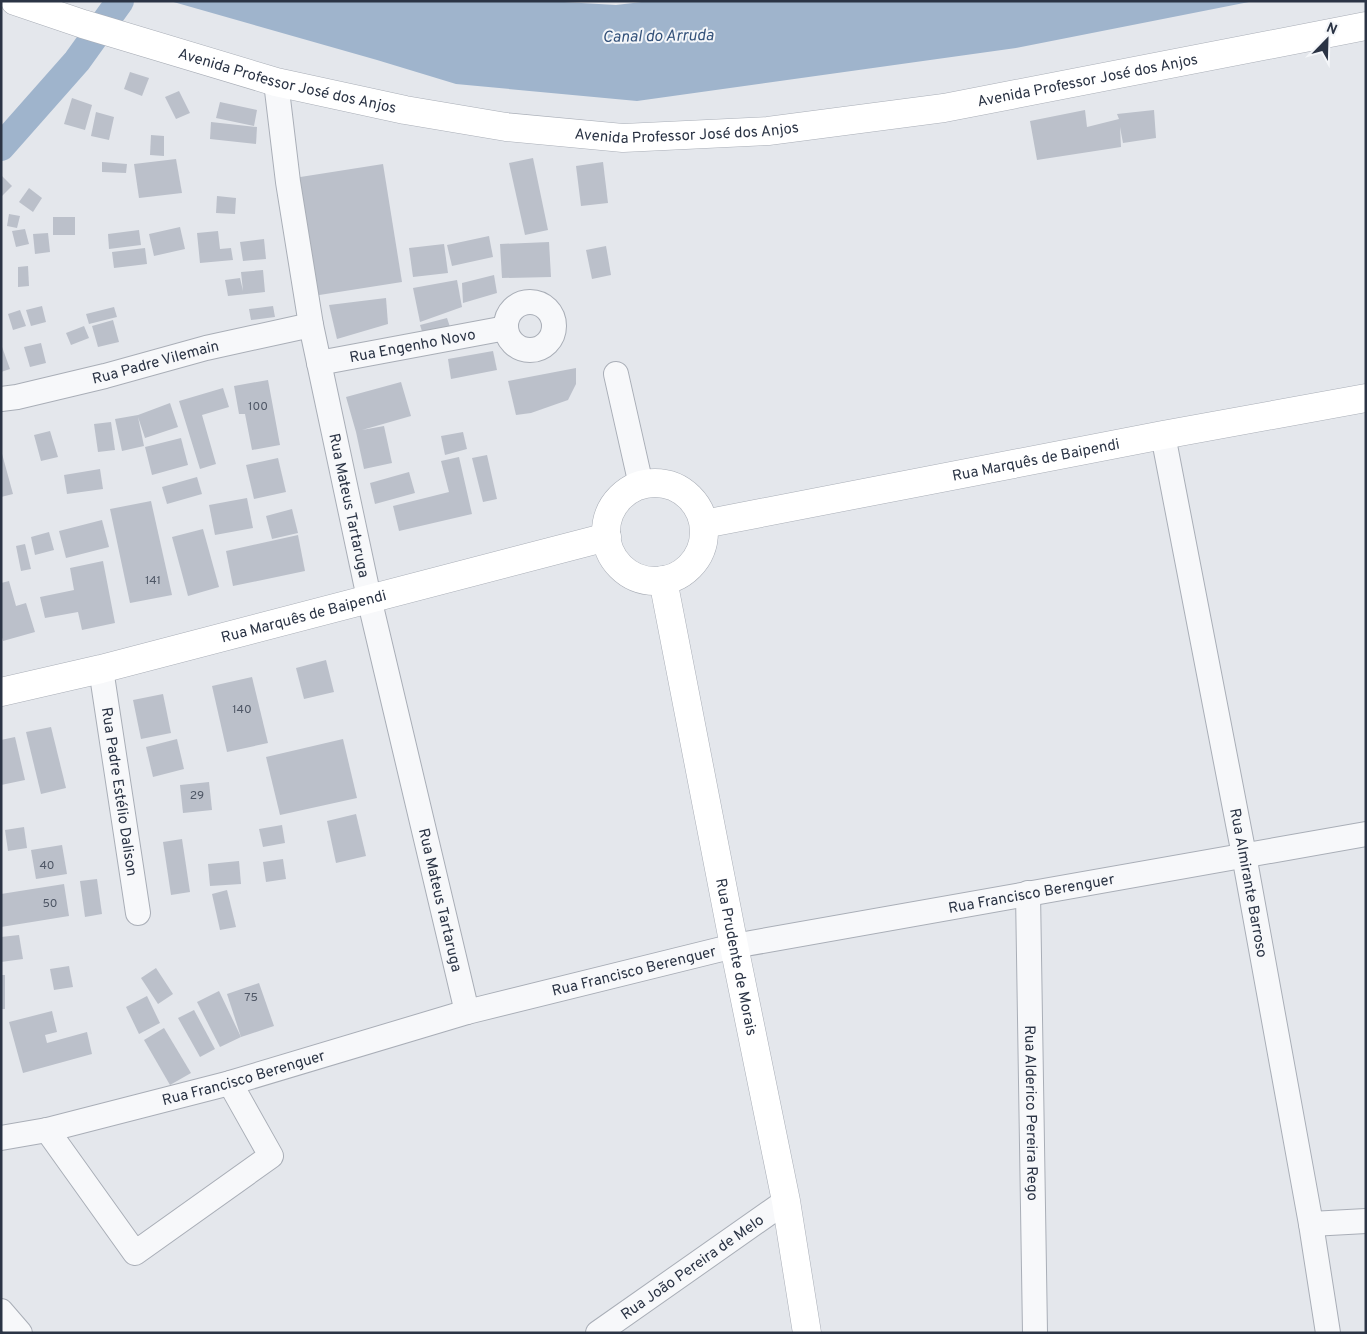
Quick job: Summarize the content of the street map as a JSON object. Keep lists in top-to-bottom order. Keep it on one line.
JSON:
{"streets":{"street":["Avenida Professor José dos Anjos","Rua Engenho Novo","Rua Padre Vilemain","Rua Marquês de Baipendi","Rua Mateus Tartaruga","Rua Padre Estélio Dalison","Rua Almirante Barroso","Rua Francisco Berenguer","Rua Prudente de Morais","Rua Alderico Pereira Rego","Rua João Pereira de Melo"]},"crossings":[["Avenida Professor José dos Anjos","Rua Mateus Tartaruga"],["Rua Engenho Novo","Rua Mateus Tartaruga"],["Rua Padre Vilemain","Rua Mateus Tartaruga"],["Rua Marquês de Baipendi","Rua Mateus Tartaruga"],["Rua Marquês de Baipendi","Rua Padre Estélio Dalison"],["Rua Marquês de Baipendi","Rua Almirante Barroso"],["Rua Marquês de Baipendi","Rua Prudente de Morais"],["Rua Mateus Tartaruga","Rua Francisco Berenguer"],["Rua Almirante Barroso","Rua Francisco Berenguer"],["Rua Francisco Berenguer","Rua Prudente de Morais"],["Rua Francisco Berenguer","Rua Alderico Pereira Rego"],["Rua Prudente de Morais","Rua João Pereira de Melo"]],"water":["Canal do Arruda"],"house_numbers":["100","141","140","29","40","50","75"],"north":"top right"}
